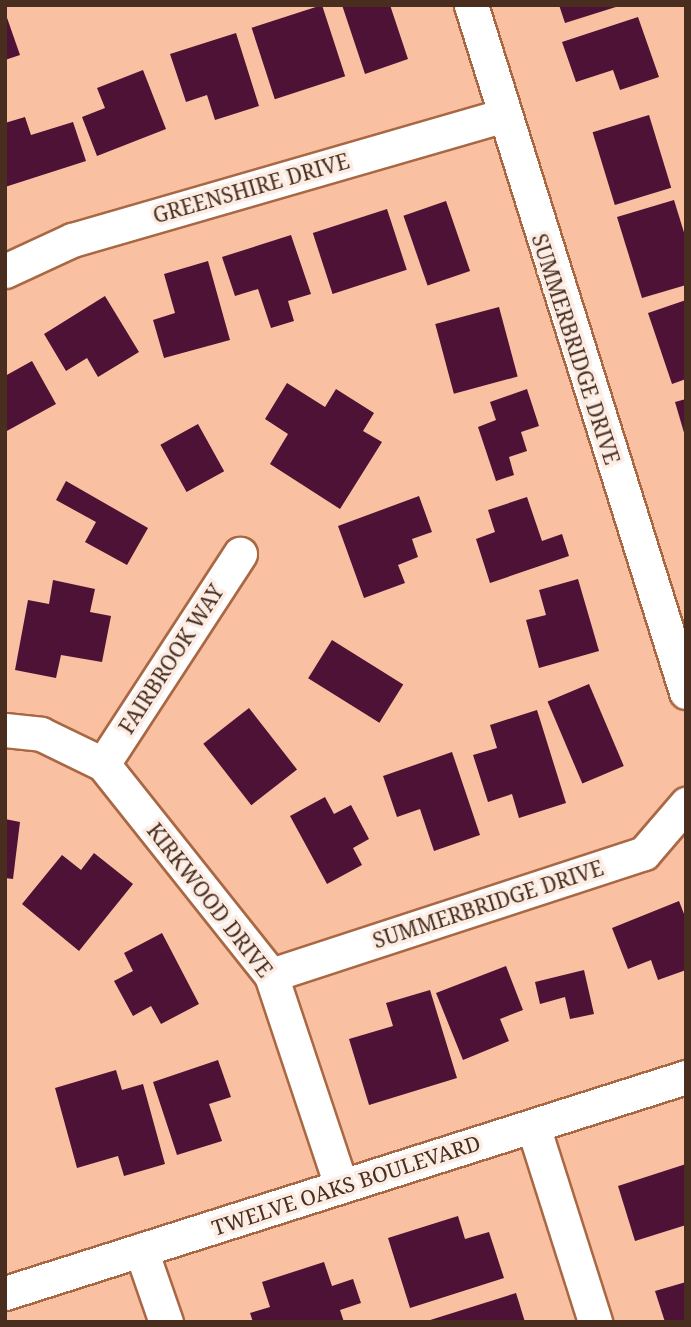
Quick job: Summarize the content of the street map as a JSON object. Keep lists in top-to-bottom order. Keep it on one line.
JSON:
{"streets":{"street":["GREENSHIRE DRIVE","SUMMERBRIDGE DRIVE","FAIRBROOK WAY","KIRKWOOD DRIVE","TWELVE OAKS BOULEVARD"]},"crossings":[["GREENSHIRE DRIVE","SUMMERBRIDGE DRIVE"],["SUMMERBRIDGE DRIVE","KIRKWOOD DRIVE"],["FAIRBROOK WAY","KIRKWOOD DRIVE"],["KIRKWOOD DRIVE","TWELVE OAKS BOULEVARD"]]}
